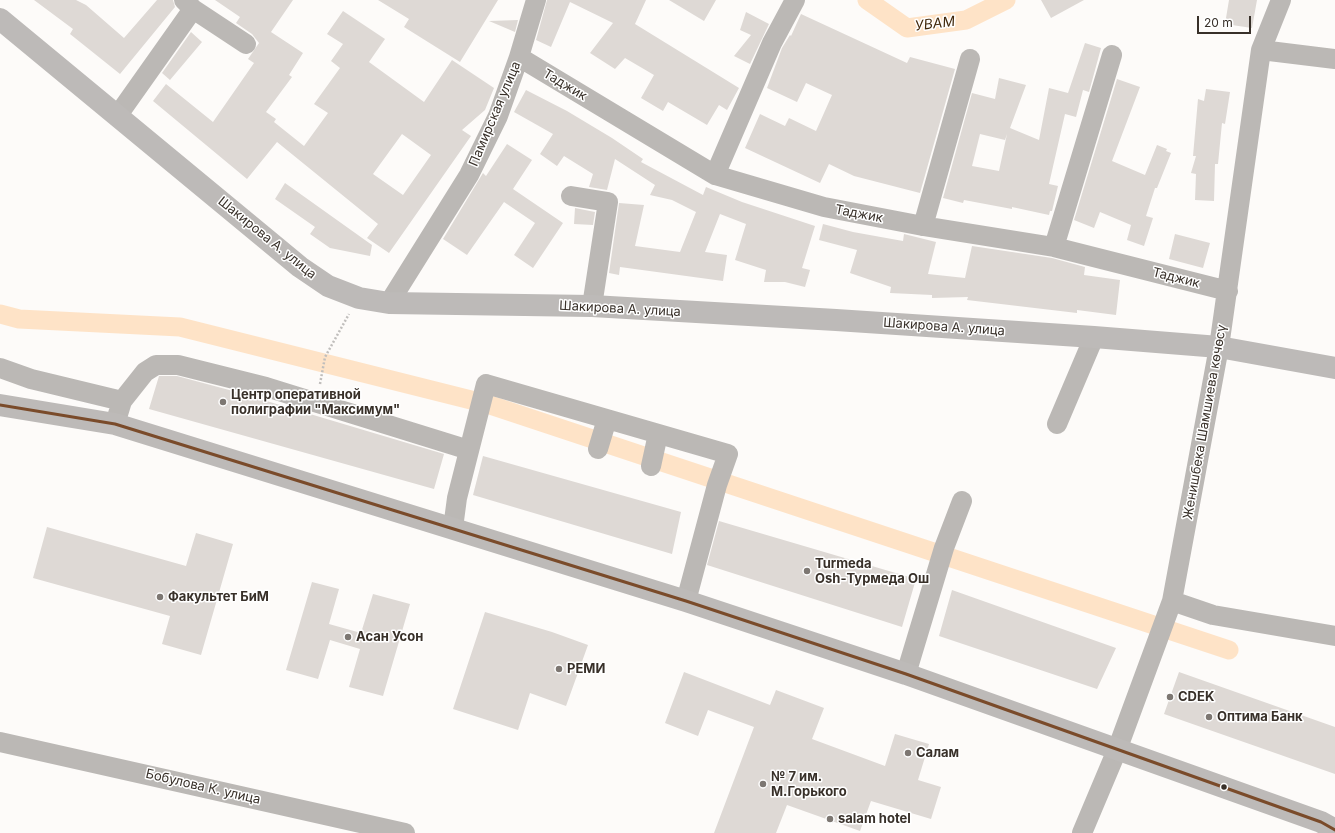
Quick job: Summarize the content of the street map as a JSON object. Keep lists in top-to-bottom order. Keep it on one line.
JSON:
{"streets":{"main road":["Шакирова А. улица"],"street":["Таджик","Памирская улица","Женишбека Шамшиева көчөсү","Бобулова К. улица"]},"crossings":[["Таджик","Памирская улица"],["Таджик","Женишбека Шамшиева көчөсү"],["Памирская улица","Шакирова А. улица"],["Шакирова А. улица","Женишбека Шамшиева көчөсү"]],"water":["УВАМ"],"places":["Центр оперативной полиграфии \"Максимум\"","Turmeda Osh-Турмеда Ош","Факультет БиМ","Асан Усон","РЕМИ","CDEK","Оптима Банк","Салам","№ 7 им. М.Горького","salam hotel"],"scale_bar":"20 m"}
